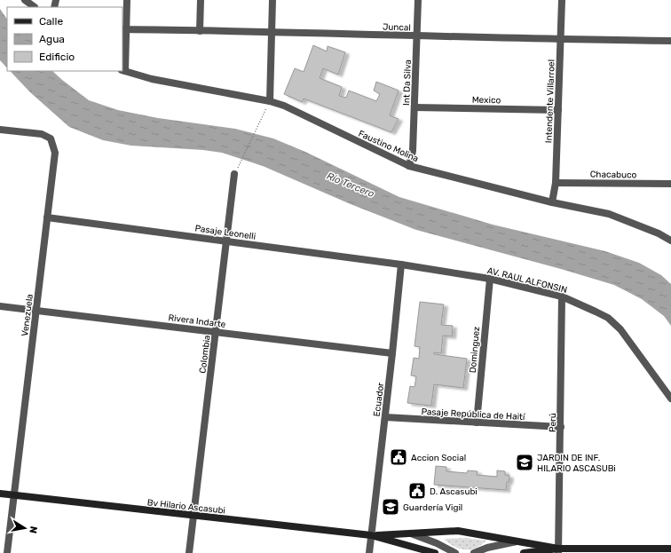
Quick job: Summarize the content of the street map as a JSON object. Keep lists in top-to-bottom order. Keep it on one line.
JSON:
{"streets":{"main road":["Bv Hilario Ascasubi"],"street":["Juncal","Int Da Silva","Mexico","Intendente Villarroel","Faustino Molina","Chacabuco","Pasaje Leonelli","AV. RAUL ALFONSIN","Venezuela","Rivera Indarte","Dominguez","Colombia","Ecuador","Pasaje República de Haití","Perú"]},"crossings":[["Juncal","Int Da Silva"],["Juncal","Intendente Villarroel"],["Int Da Silva","Mexico"],["Int Da Silva","Faustino Molina"],["Mexico","Intendente Villarroel"],["Intendente Villarroel","Faustino Molina"],["Intendente Villarroel","Chacabuco"],["Pasaje Leonelli","AV. RAUL ALFONSIN"],["Pasaje Leonelli","Venezuela"],["Pasaje Leonelli","Colombia"],["Pasaje Leonelli","Ecuador"],["AV. RAUL ALFONSIN","Dominguez"],["AV. RAUL ALFONSIN","Ecuador"],["AV. RAUL ALFONSIN","Perú"],["Venezuela","Rivera Indarte"],["Venezuela","Bv Hilario Ascasubi"],["Rivera Indarte","Colombia"],["Rivera Indarte","Ecuador"],["Dominguez","Pasaje República de Haití"],["Colombia","Bv Hilario Ascasubi"],["Ecuador","Pasaje República de Haití"],["Ecuador","Bv Hilario Ascasubi"],["Pasaje República de Haití","Perú"]],"water":["Río Tercero"],"places":{"public building":["Accion Social","D. Ascasubi"],"school or university":["JARDIN DE INF. HILARIO ASCASUBi","Guardería Vigil"]},"legend":["Calle","Agua","Edificio"],"north":"right"}
